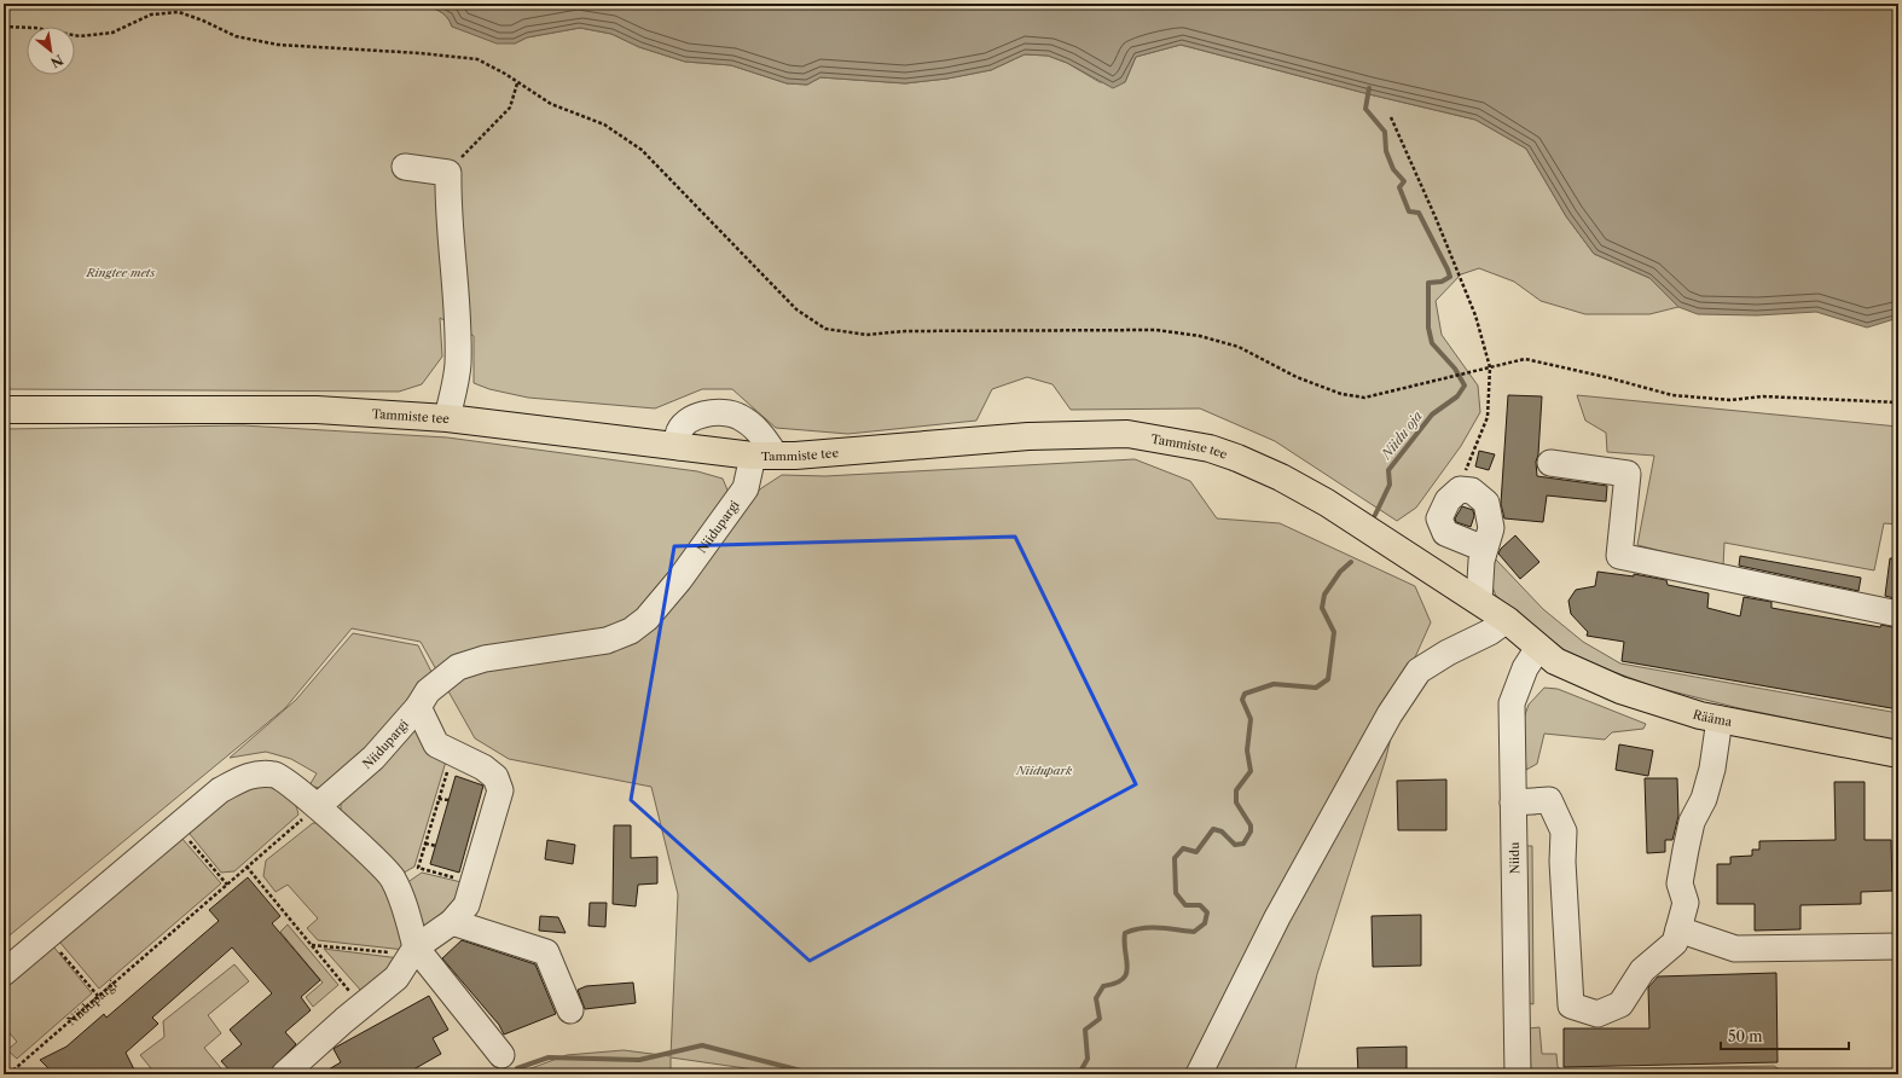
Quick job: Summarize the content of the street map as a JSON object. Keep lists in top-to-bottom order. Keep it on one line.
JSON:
{"streets":{"main road":["Tammiste tee","Rääma"],"street":["Niidupargi","Niidu"]},"crossings":[["Tammiste tee","Niidupargi"],["Tammiste tee","Rääma"],["Tammiste tee","Niidu"],["Rääma","Niidu"]],"water":["Niidu oja"],"parks":["Ringtee mets","Niidupark"],"scale_bar":"50 m","north":"bottom right"}
